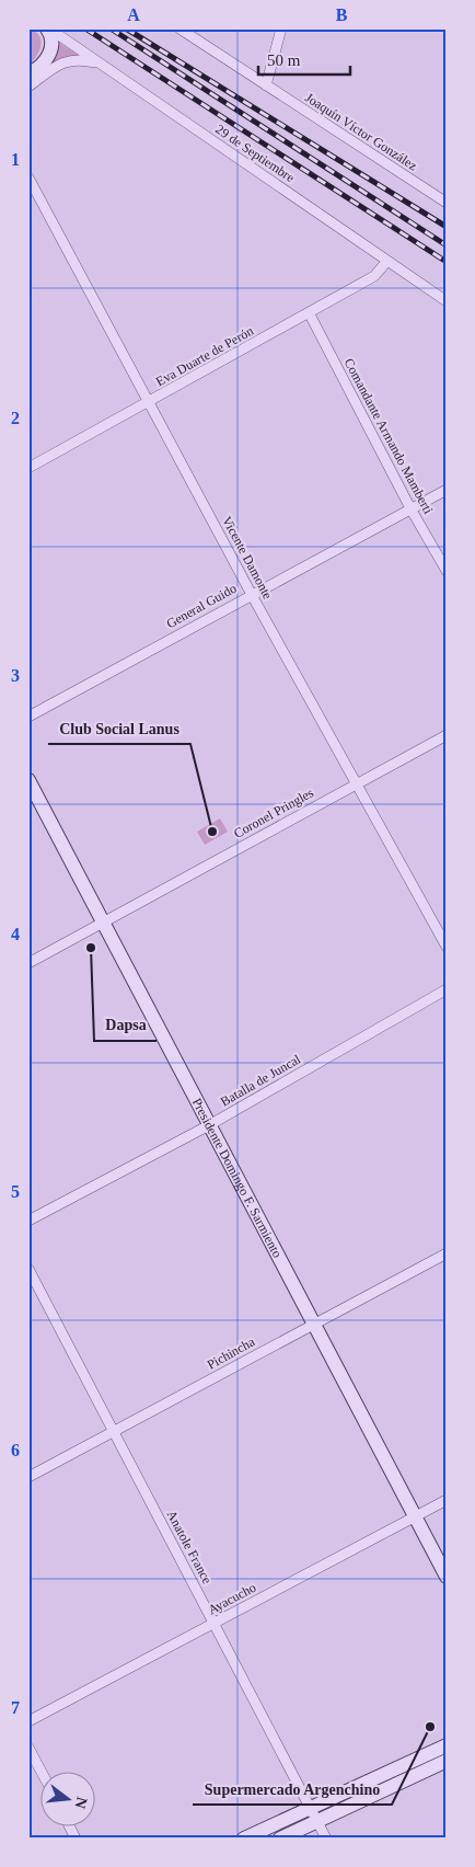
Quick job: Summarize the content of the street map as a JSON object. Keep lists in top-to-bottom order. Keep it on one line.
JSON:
{"streets":{"main road":["Presidente Domingo F. Sarmiento"],"street":["Joaquín Víctor González","29 de Septiembre","Eva Duarte de Perón","Comandante Armando Mamberti","Vicente Damonte","General Guido","Coronel Pringles","Batalla de Juncal","Pichincha","Anatole France","Ayacucho"]},"crossings":[["29 de Septiembre","Eva Duarte de Perón"],["Eva Duarte de Perón","Comandante Armando Mamberti"],["Eva Duarte de Perón","Vicente Damonte"],["Comandante Armando Mamberti","General Guido"],["Vicente Damonte","General Guido"],["Vicente Damonte","Coronel Pringles"],["Coronel Pringles","Presidente Domingo F. Sarmiento"],["Batalla de Juncal","Presidente Domingo F. Sarmiento"],["Presidente Domingo F. Sarmiento","Pichincha"],["Presidente Domingo F. Sarmiento","Ayacucho"],["Pichincha","Anatole France"],["Anatole France","Ayacucho"]],"places":["Club Social Lanus","Dapsa","Supermercado Argenchino"],"scale_bar":"50 m","north":"right","grid":{"columns":["A","B"],"rows":["1","2","3","4","5","6","7"]}}
